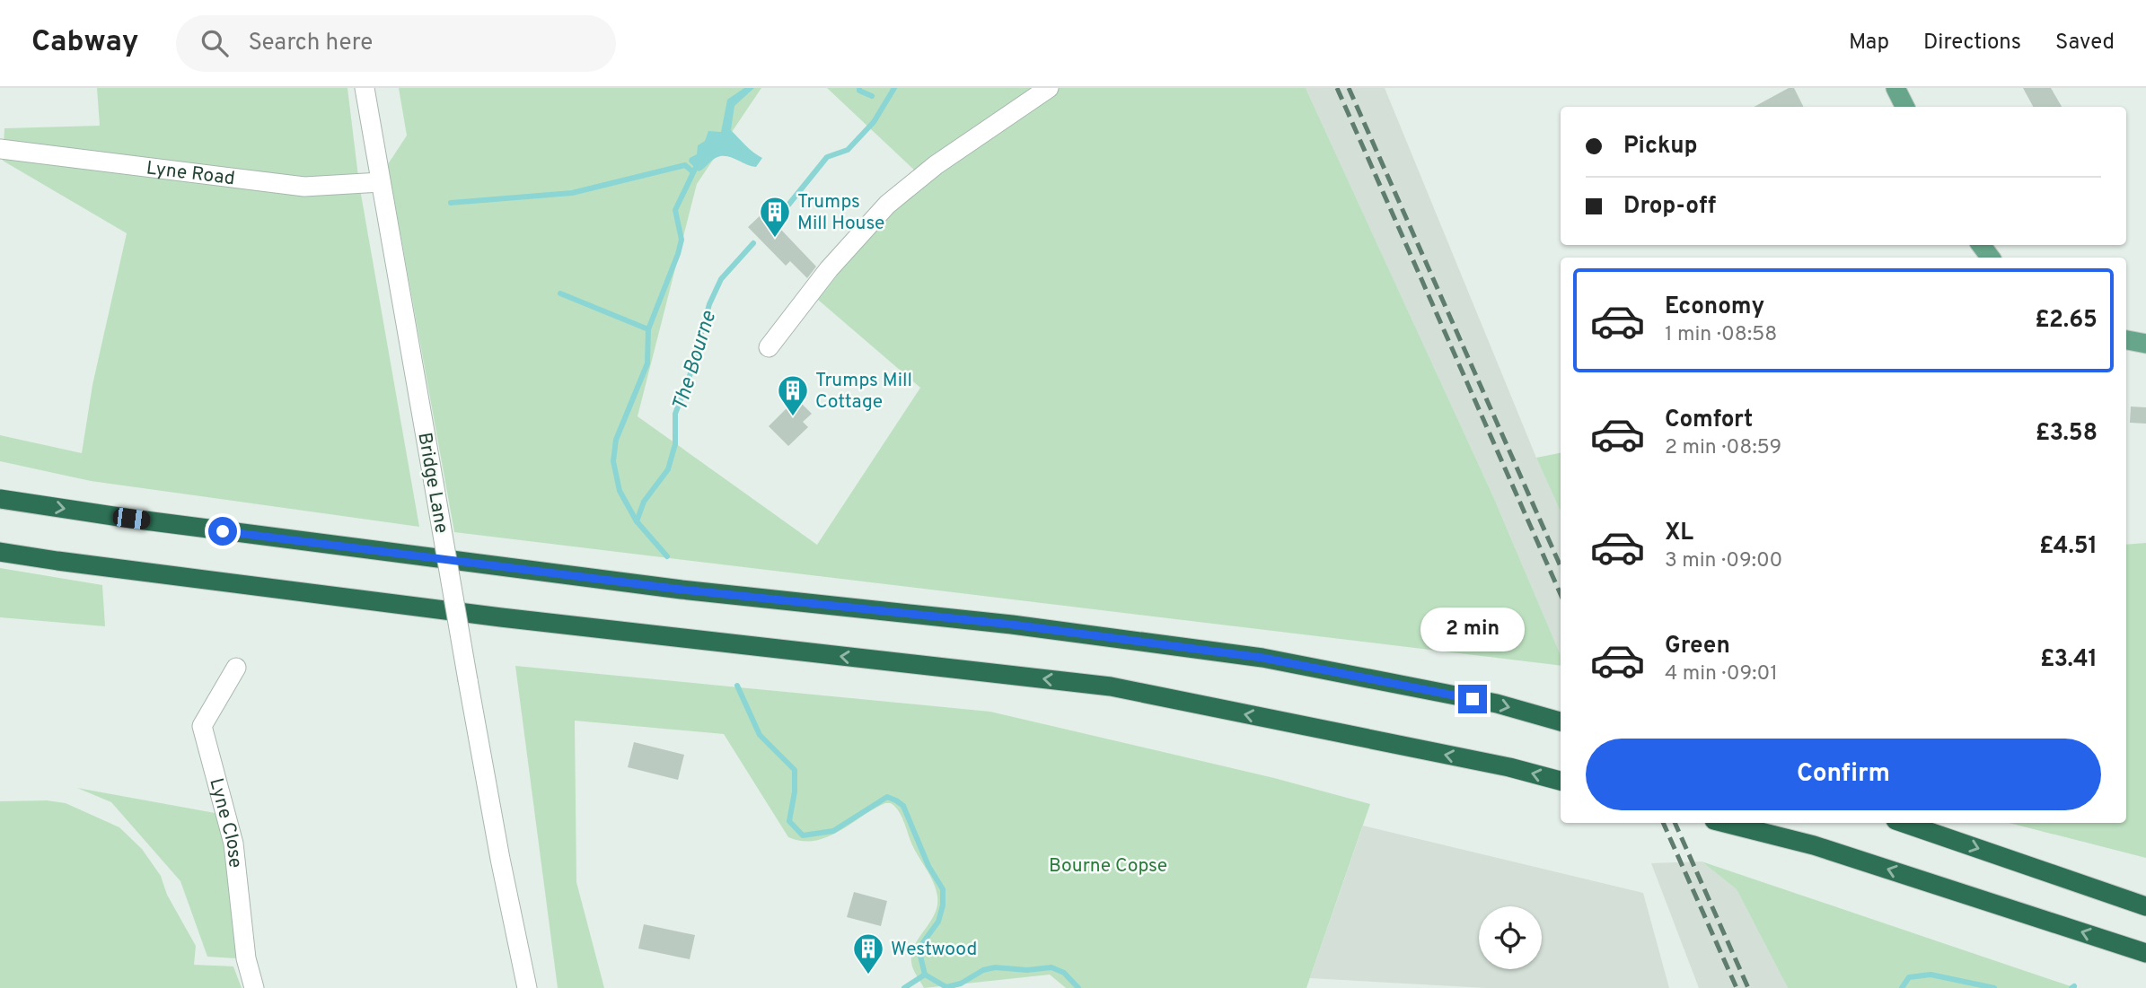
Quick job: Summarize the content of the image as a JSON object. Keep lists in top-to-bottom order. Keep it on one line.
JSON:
{"streets":{"street":["Lyne Road","Bridge Lane","Lyne Close"]},"crossings":[["Lyne Road","Bridge Lane"]],"water":["The Bourne"],"parks":["Bourne Copse"],"places":{"building":["Trumps Mill House","Trumps Mill Cottage","Westwood"]},"page":{"header":"Cabway","search":"Search here","nav":["Map","Directions","Saved"],"banner":["Pickup","Drop-off"],"list":[{"name":"Economy","note":"1 min · 08:58","value":"£2.65"},{"name":"Comfort","note":"2 min · 08:59","value":"£3.58"},{"name":"XL","note":"3 min · 09:00","value":"£4.51"},{"name":"Green","note":"4 min · 09:01","value":"£3.41"}],"bubble":"2 min","buttons":"Confirm"}}
